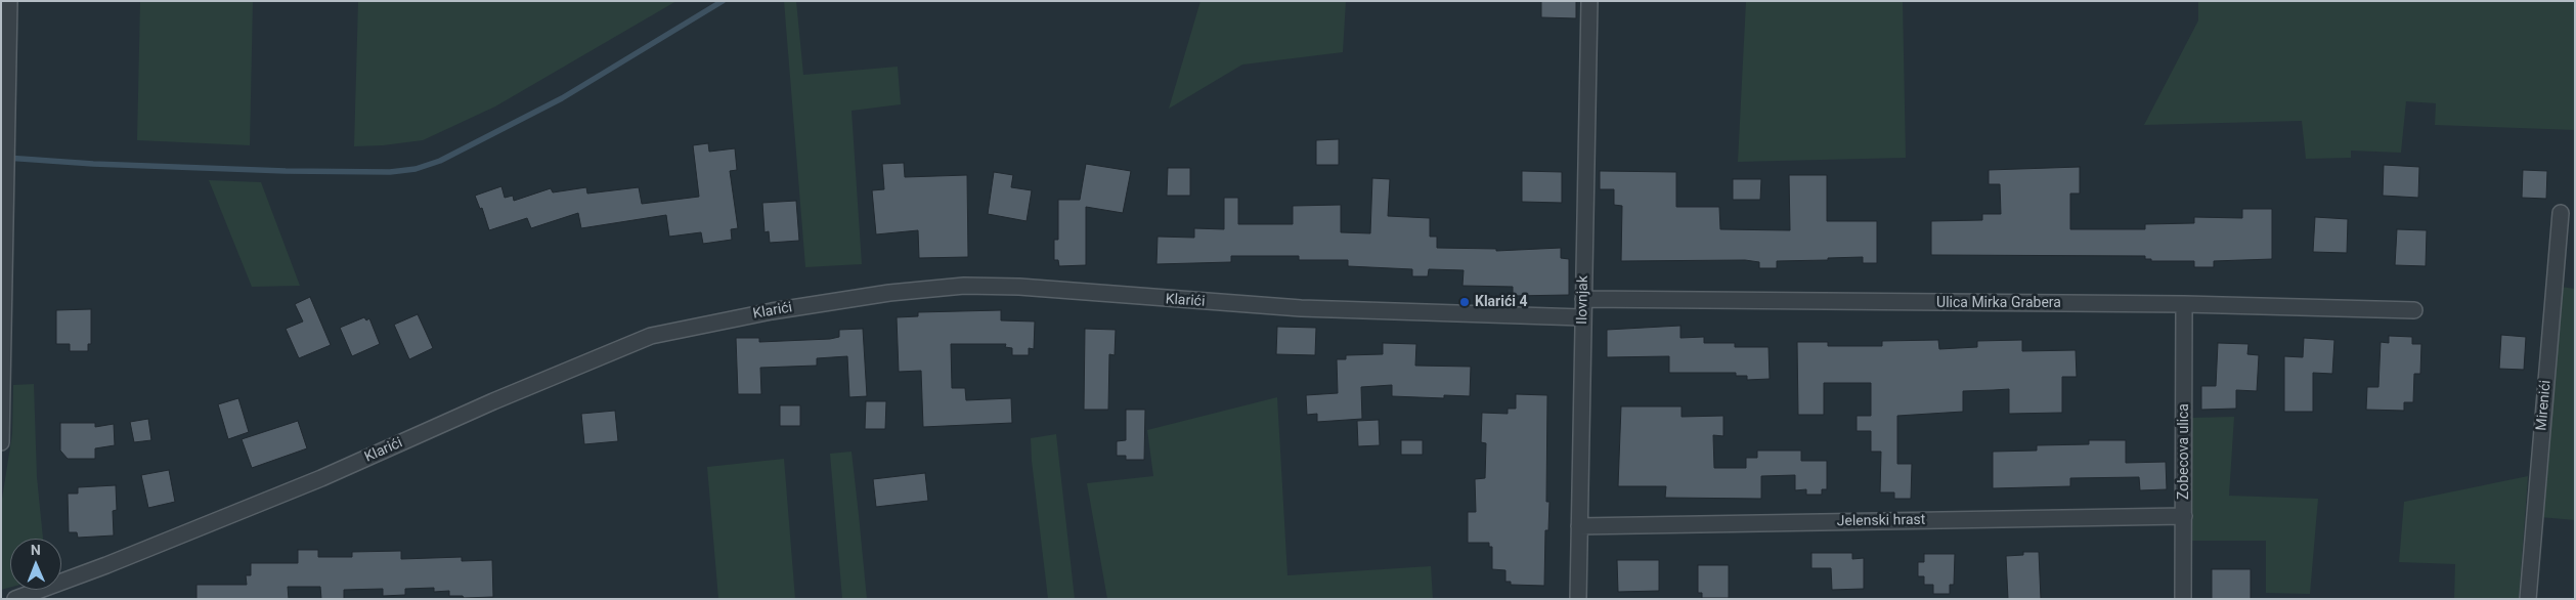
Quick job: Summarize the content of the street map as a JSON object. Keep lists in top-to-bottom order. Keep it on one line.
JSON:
{"streets":{"street":["Ilovnjak","Klarići","Ulica Mirka Grabera","Mirenići","Zobecova ulica","Jelenski hrast"]},"crossings":[["Ilovnjak","Klarići"],["Ilovnjak","Ulica Mirka Grabera"],["Ilovnjak","Jelenski hrast"],["Ulica Mirka Grabera","Zobecova ulica"],["Zobecova ulica","Jelenski hrast"]],"places":["Klarići 4"],"north":"top"}
